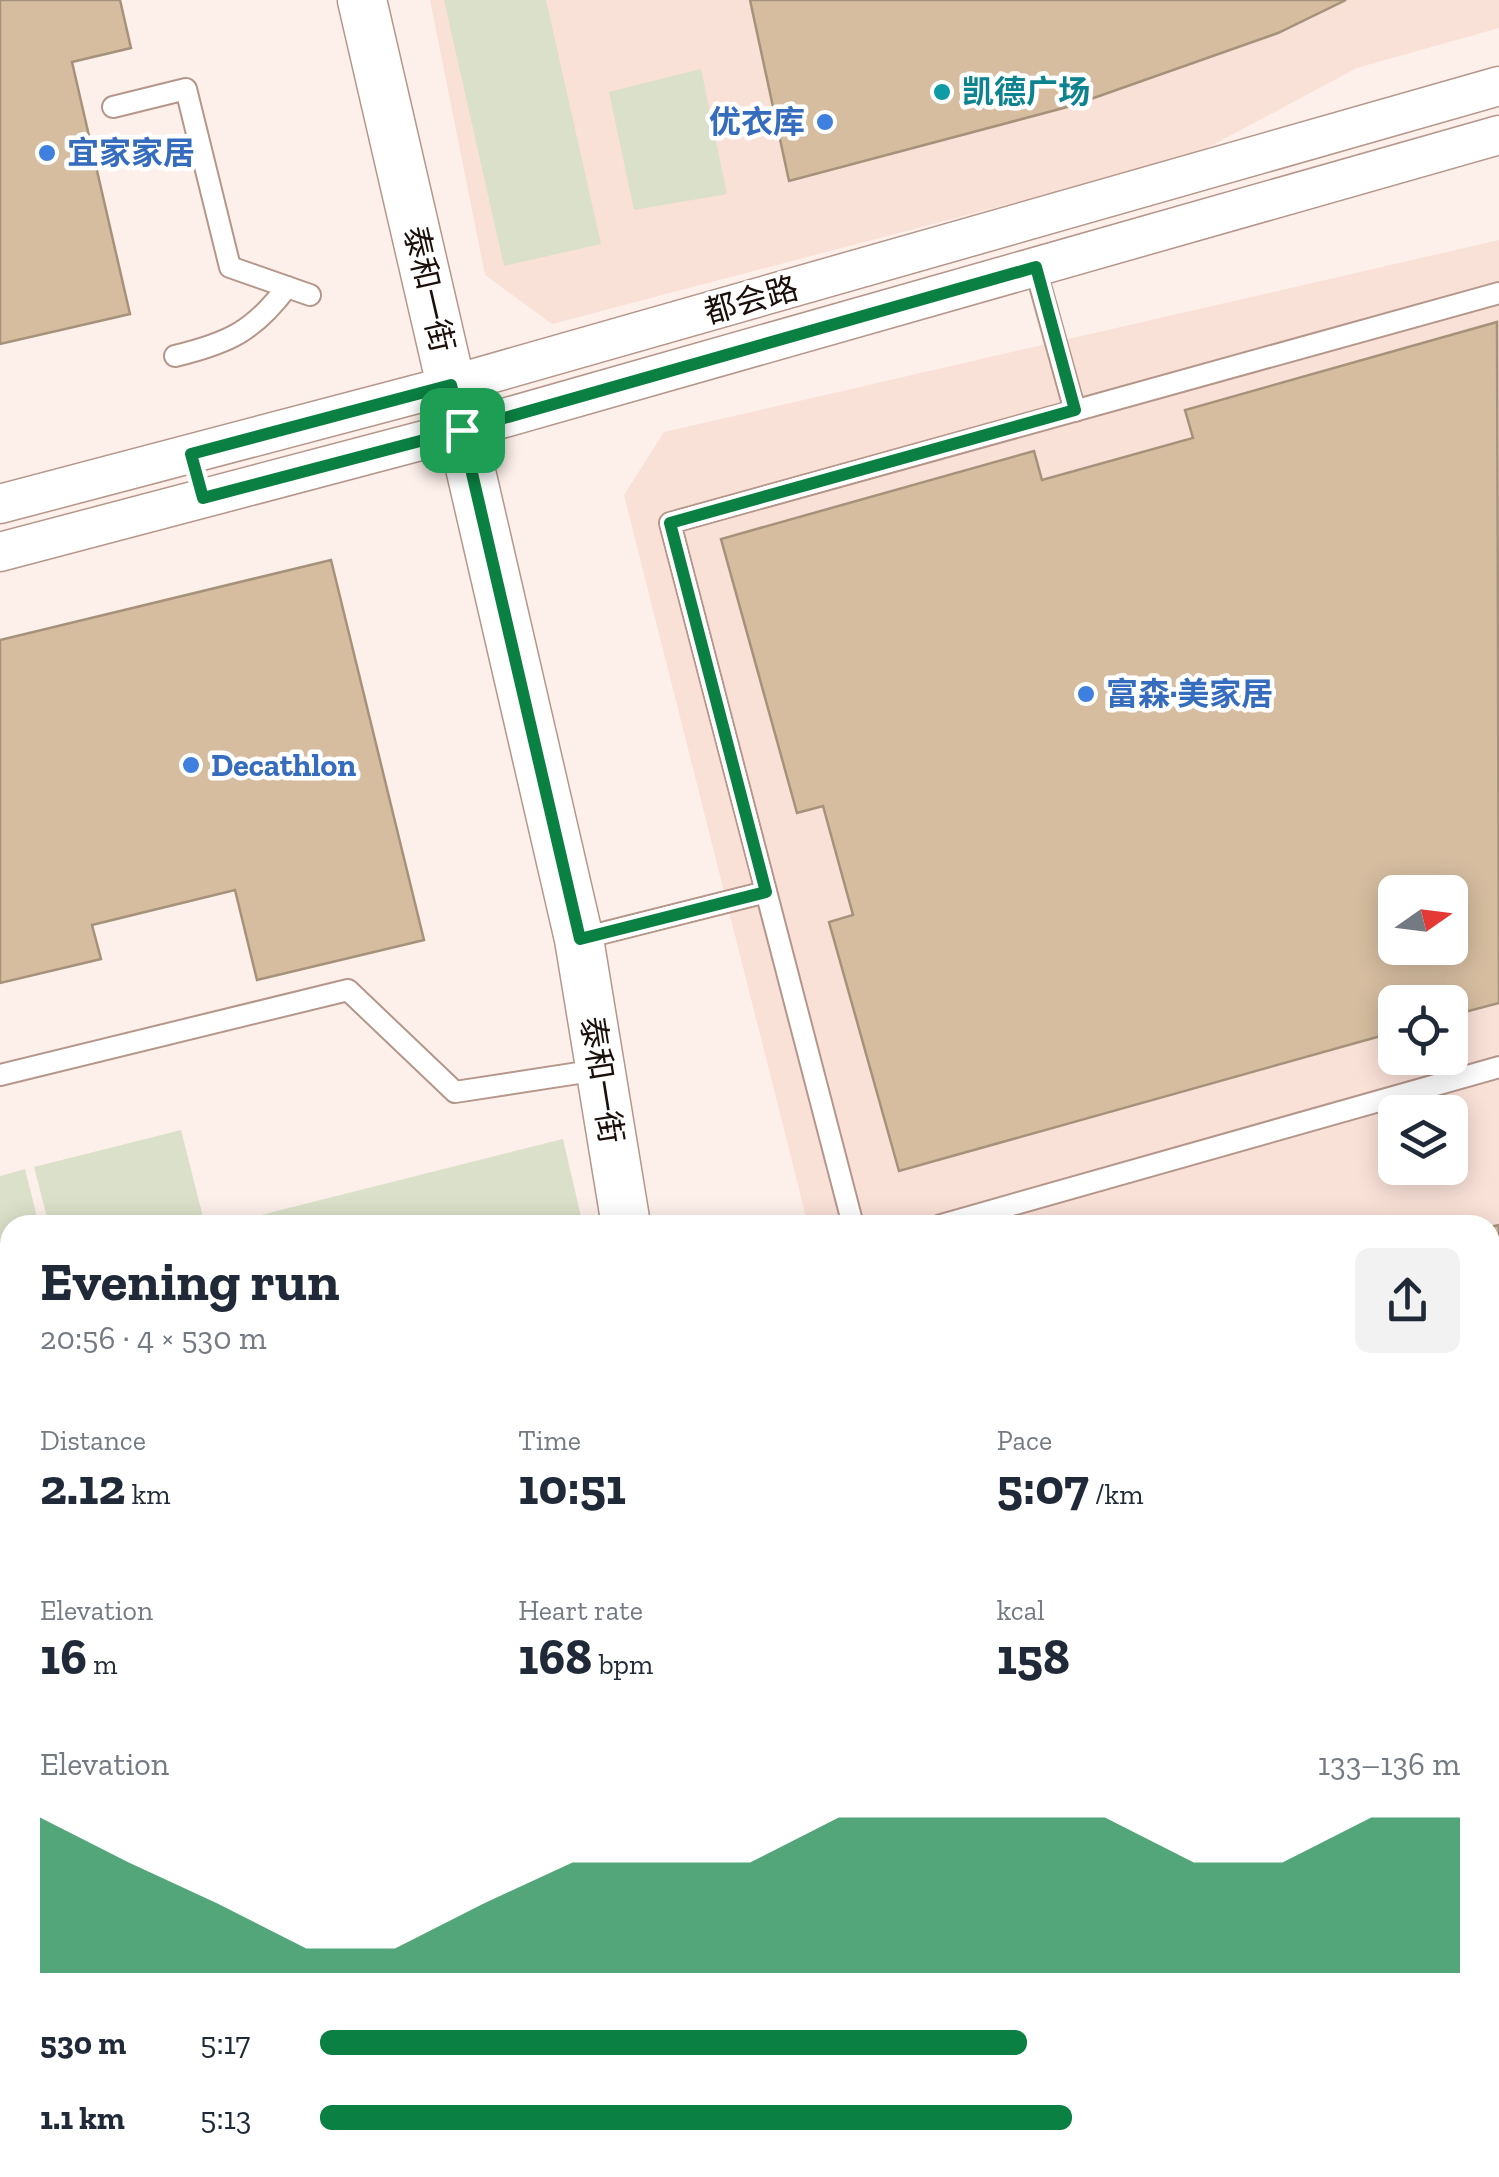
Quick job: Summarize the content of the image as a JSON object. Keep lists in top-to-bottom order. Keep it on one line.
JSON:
{"streets":{"street":["泰和一街","都会路"]},"crossings":[["泰和一街","都会路"]],"places":["凯德广场","优衣库","宜家家居","富森·美家居","Decathlon"],"north":"right","page":{"heading":["Evening run","20:56 · 4 × 530 m"],"stats":[["Distance","2.12 km"],["Time","10:51"],["Pace","5:07 /km"],["Elevation","16 m"],["Heart rate","168 bpm"],["kcal","158"]],"chart":["Elevation","133–136 m"],"list":[{"name":"530 m","note":"5:17"},{"name":"1.1 km","note":"5:13"}]}}
